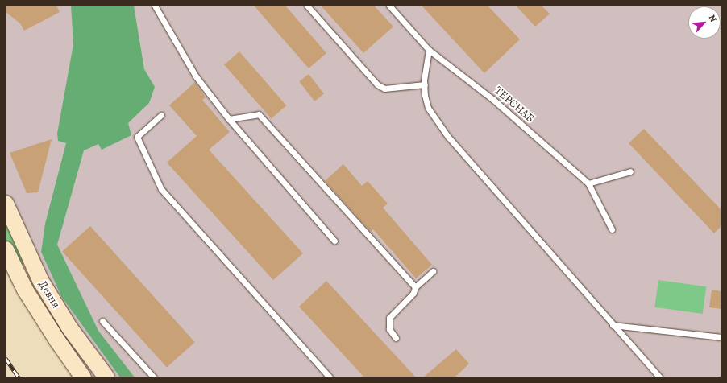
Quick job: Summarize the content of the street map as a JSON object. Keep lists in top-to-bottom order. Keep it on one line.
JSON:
{"streets":{"main road":["Девня"],"lane":["ТЕРСНАБ"]},"north":"top right"}
